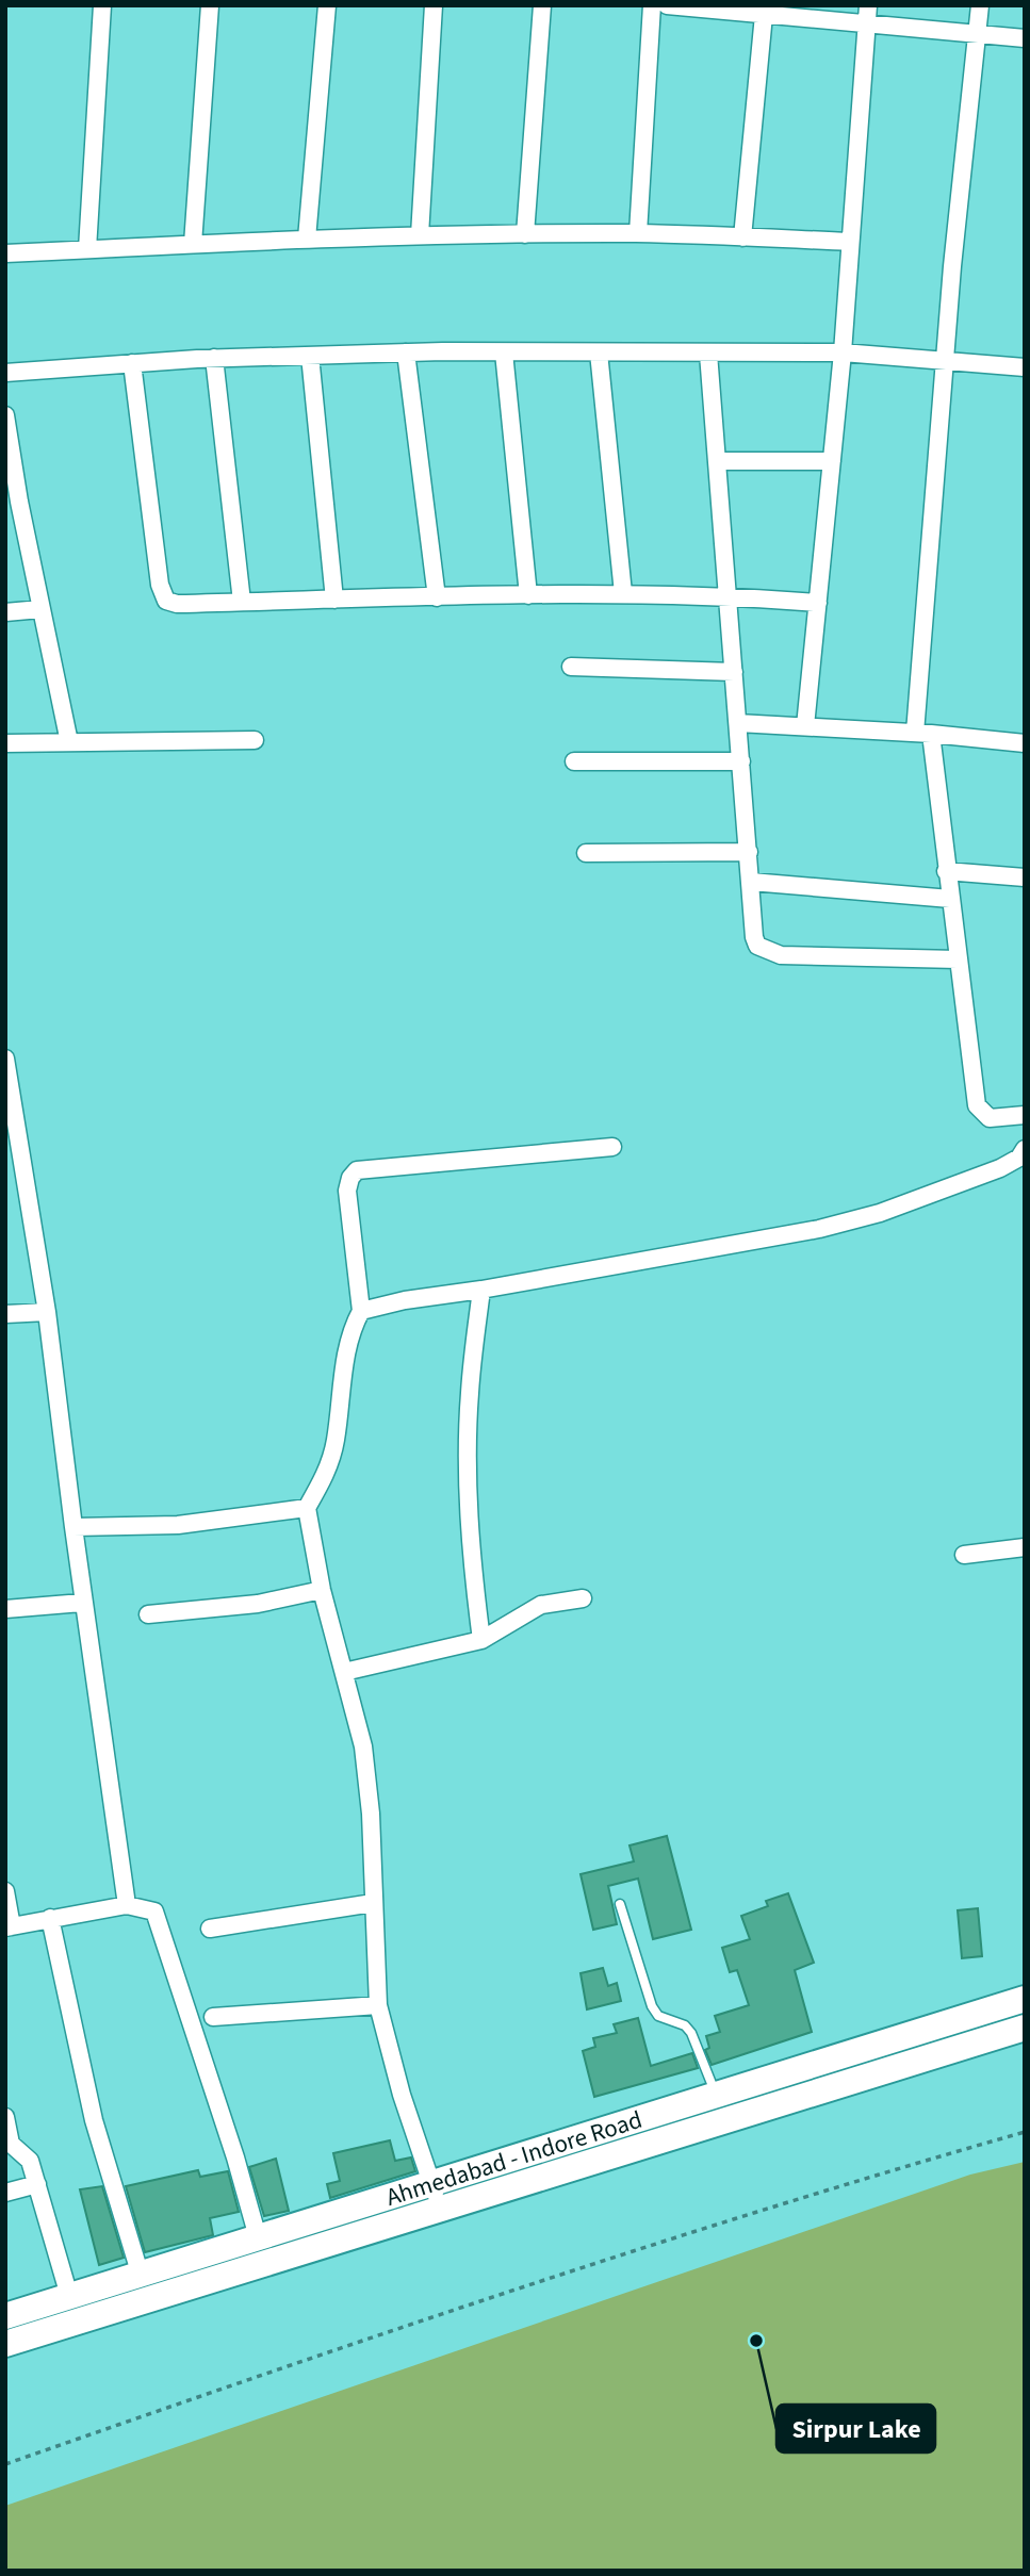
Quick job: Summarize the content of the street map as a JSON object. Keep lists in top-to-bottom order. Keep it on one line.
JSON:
{"streets":{"highway":["Ahmedabad - Indore Road"]},"places":["Sirpur Lake"]}
